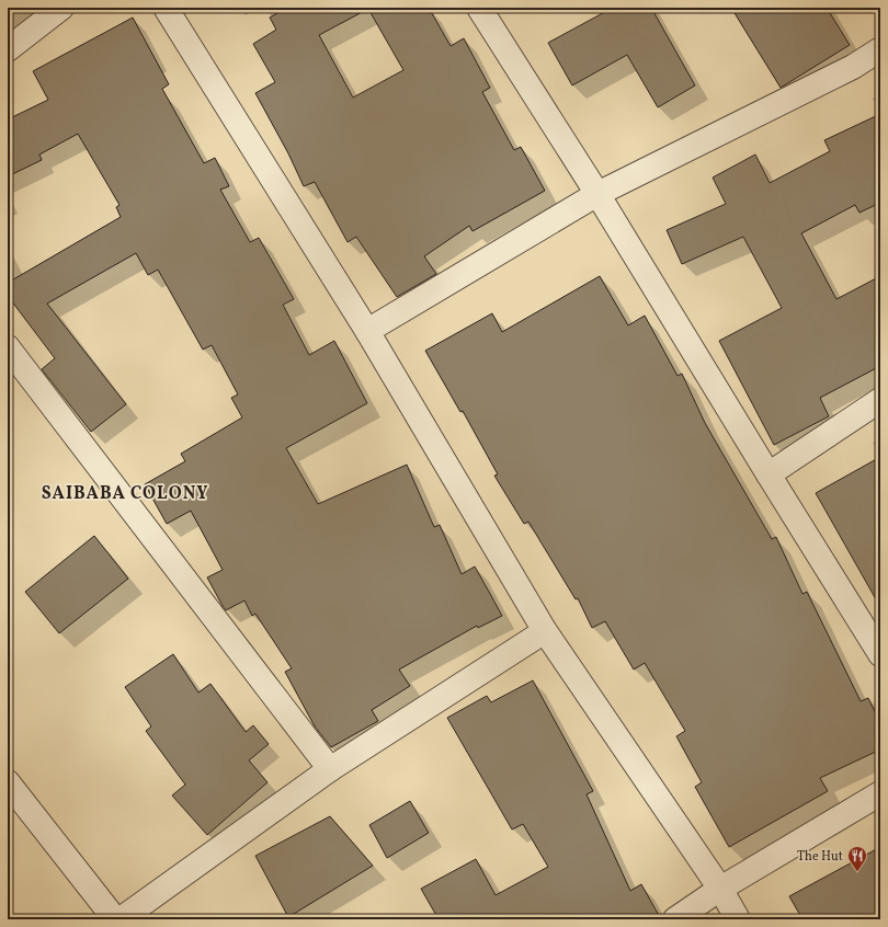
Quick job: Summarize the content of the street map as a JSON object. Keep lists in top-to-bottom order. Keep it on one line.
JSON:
{"districts":["SAIBABA COLONY"],"places":{"restaurant":["The Hut"]}}
